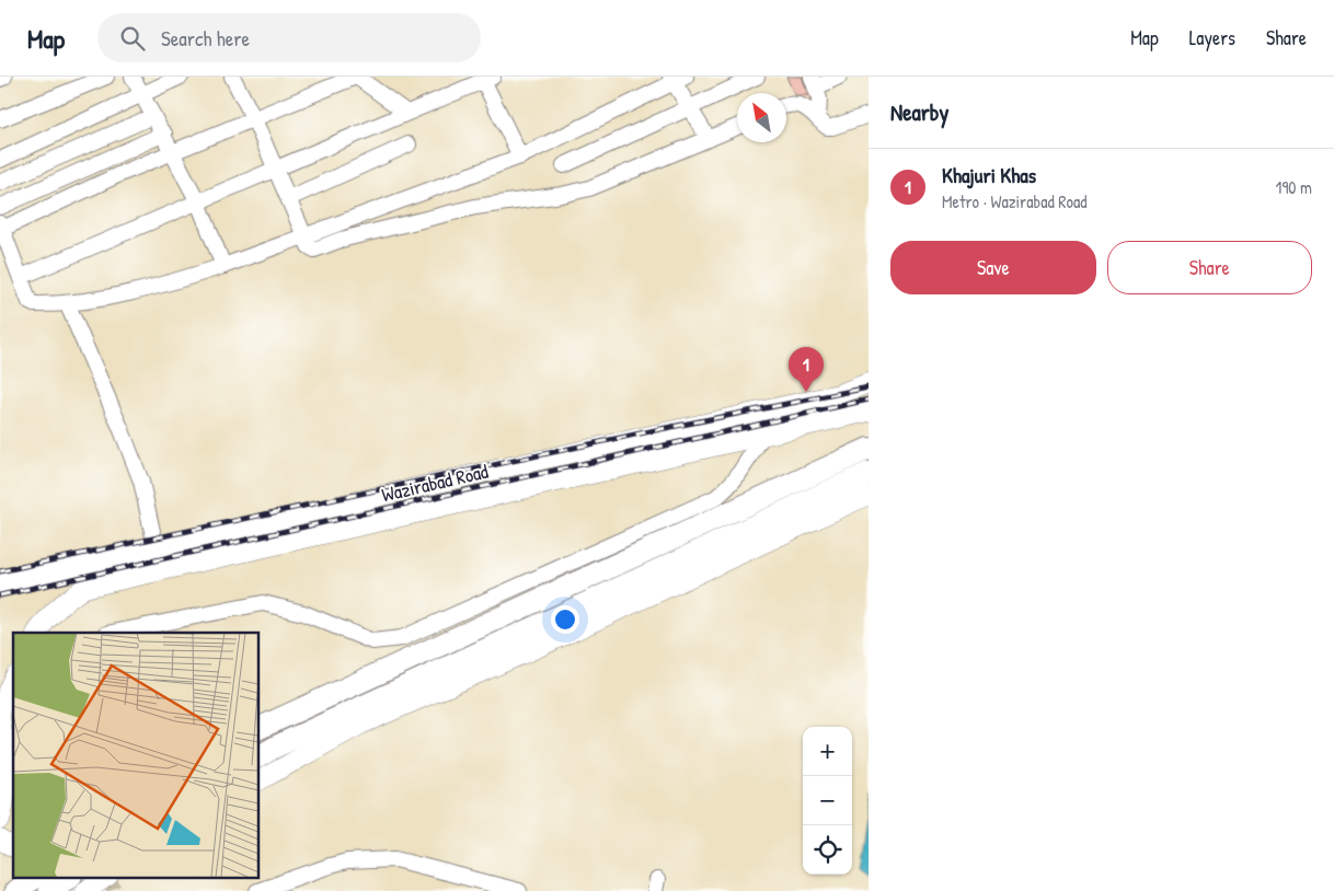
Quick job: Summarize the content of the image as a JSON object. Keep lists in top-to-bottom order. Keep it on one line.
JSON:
{"streets":{"main road":["Wazirabad Road"]},"north":"top left","page":{"header":"Map","search":"Search here","nav":["Map","Layers","Share"],"heading":"Nearby","list":[{"mark":"1","name":"Khajuri Khas","note":"Metro · Wazirabad Road","value":"190 m"}],"buttons":["Save","Share"],"pins":"1","map_buttons":["+","−"]}}
